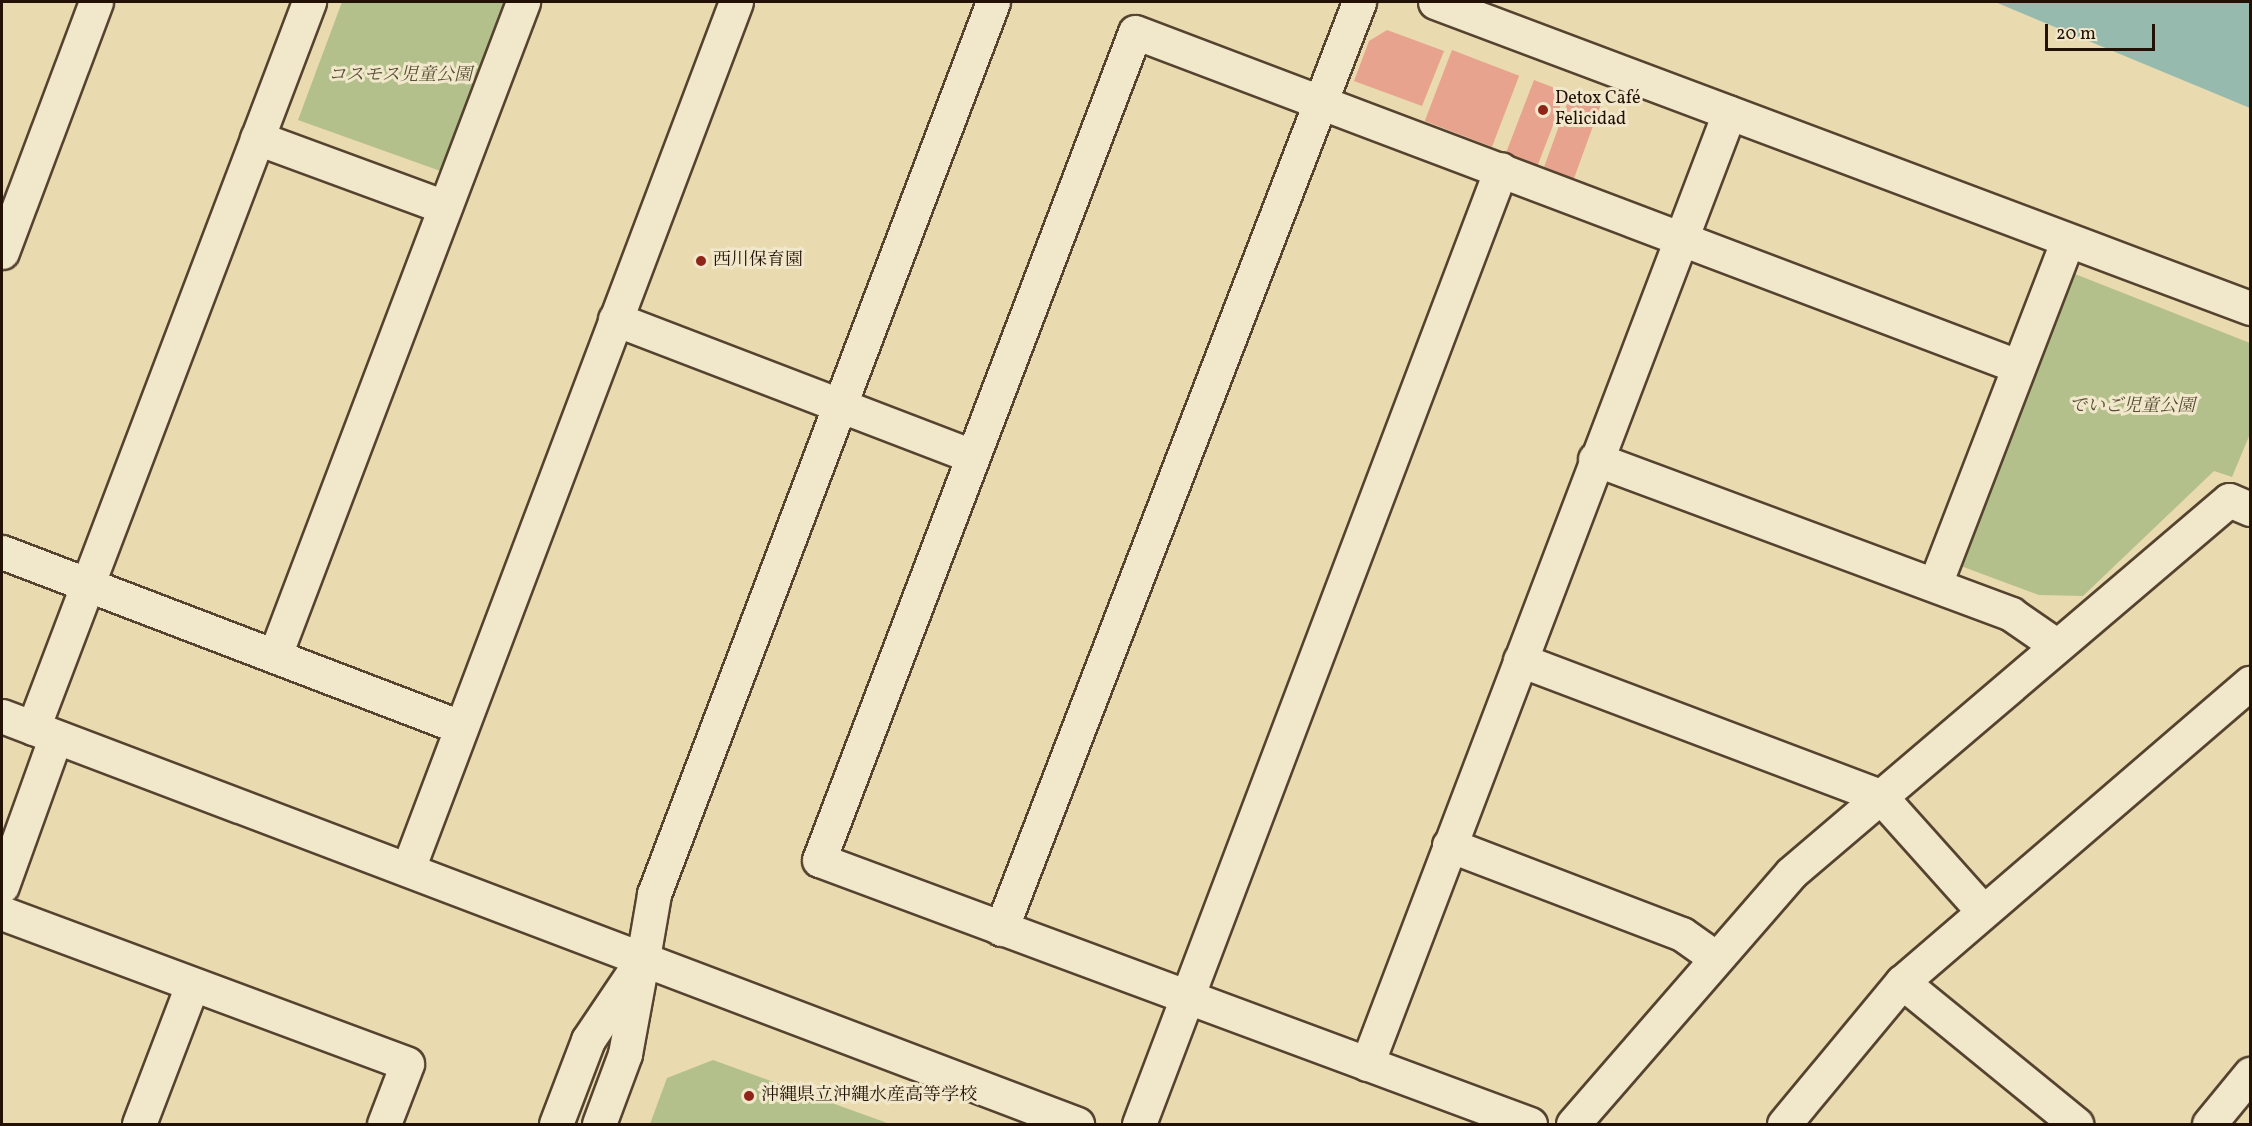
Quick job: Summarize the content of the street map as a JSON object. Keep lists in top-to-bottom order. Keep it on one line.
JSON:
{"parks":["コスモス児童公園","でいご児童公園"],"places":["Detox Café Felicidad","西川保育園","沖縄県立沖縄水産高等学校"],"scale_bar":"20 m"}
